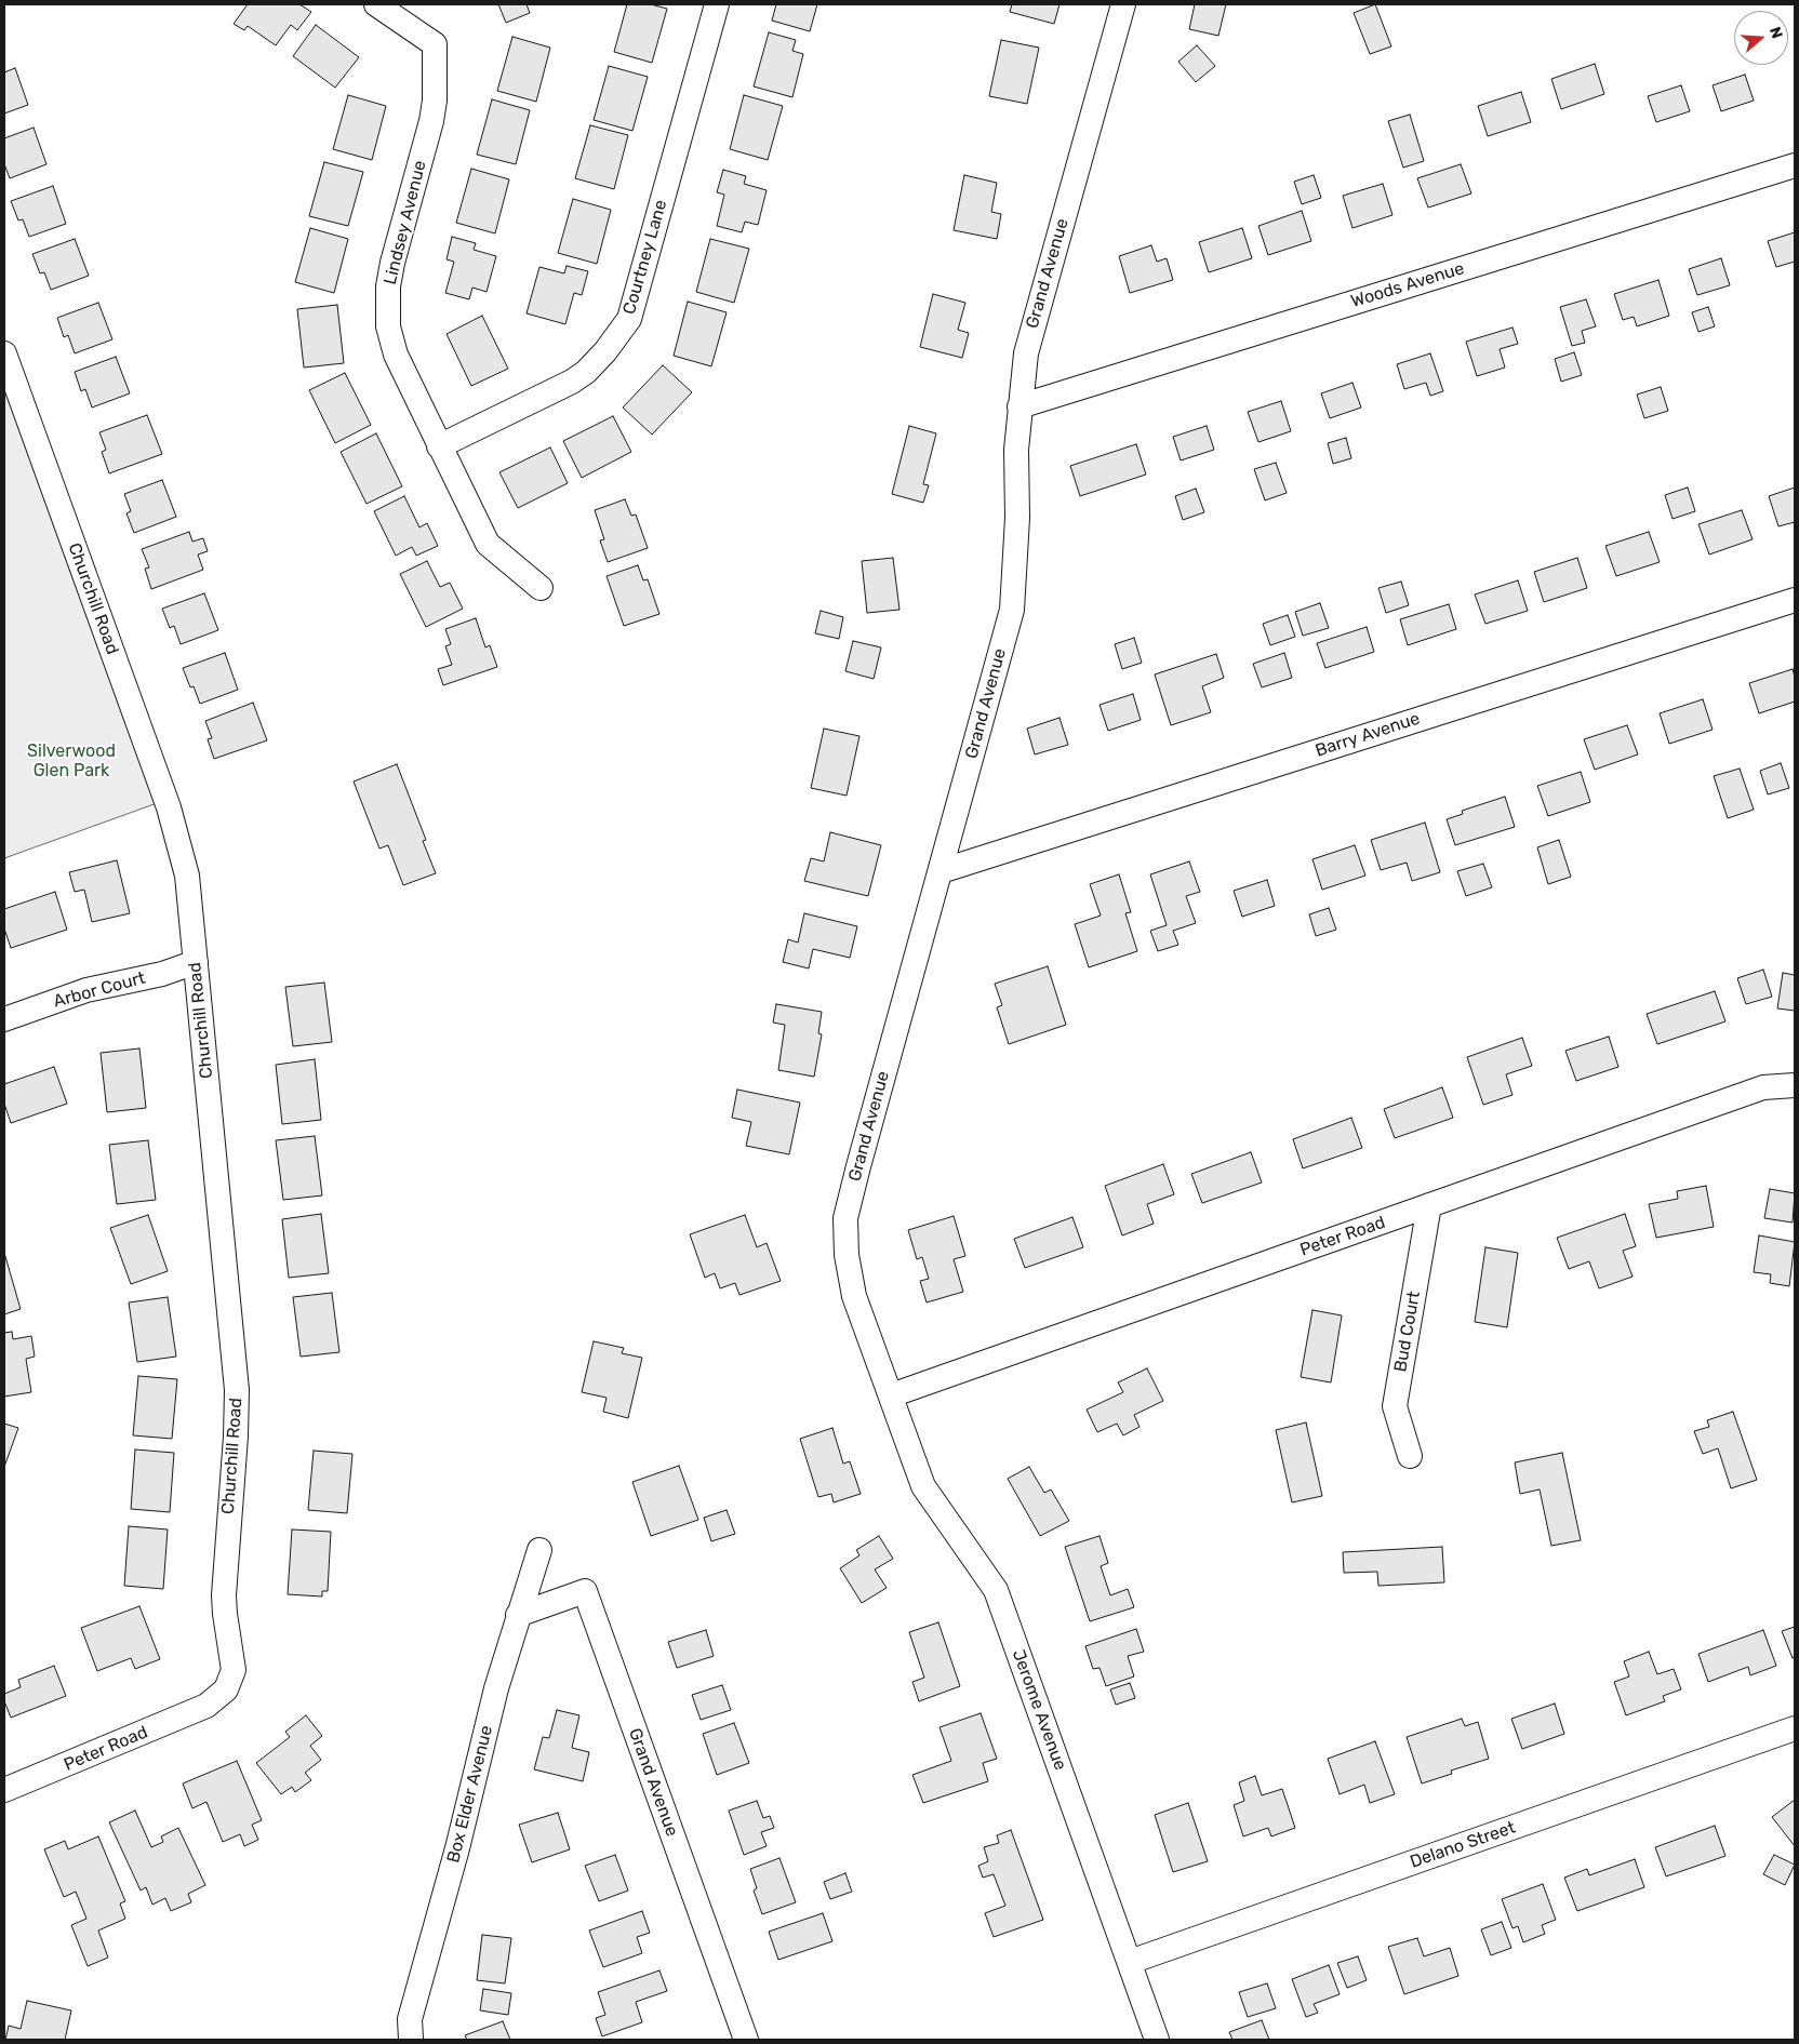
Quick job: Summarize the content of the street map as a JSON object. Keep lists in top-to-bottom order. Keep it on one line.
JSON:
{"streets":{"street":["Lindsey Avenue","Courtney Lane","Grand Avenue","Woods Avenue","Churchill Road","Barry Avenue","Arbor Court","Peter Road","Bud Court","Jerome Avenue","Box Elder Avenue","Delano Street"]},"crossings":[["Lindsey Avenue","Courtney Lane"],["Grand Avenue","Woods Avenue"],["Grand Avenue","Barry Avenue"],["Grand Avenue","Peter Road"],["Grand Avenue","Jerome Avenue"],["Grand Avenue","Box Elder Avenue"],["Churchill Road","Arbor Court"],["Churchill Road","Peter Road"],["Peter Road","Bud Court"],["Peter Road","Jerome Avenue"],["Jerome Avenue","Delano Street"]],"parks":["Silverwood Glen Park"],"north":"right"}
